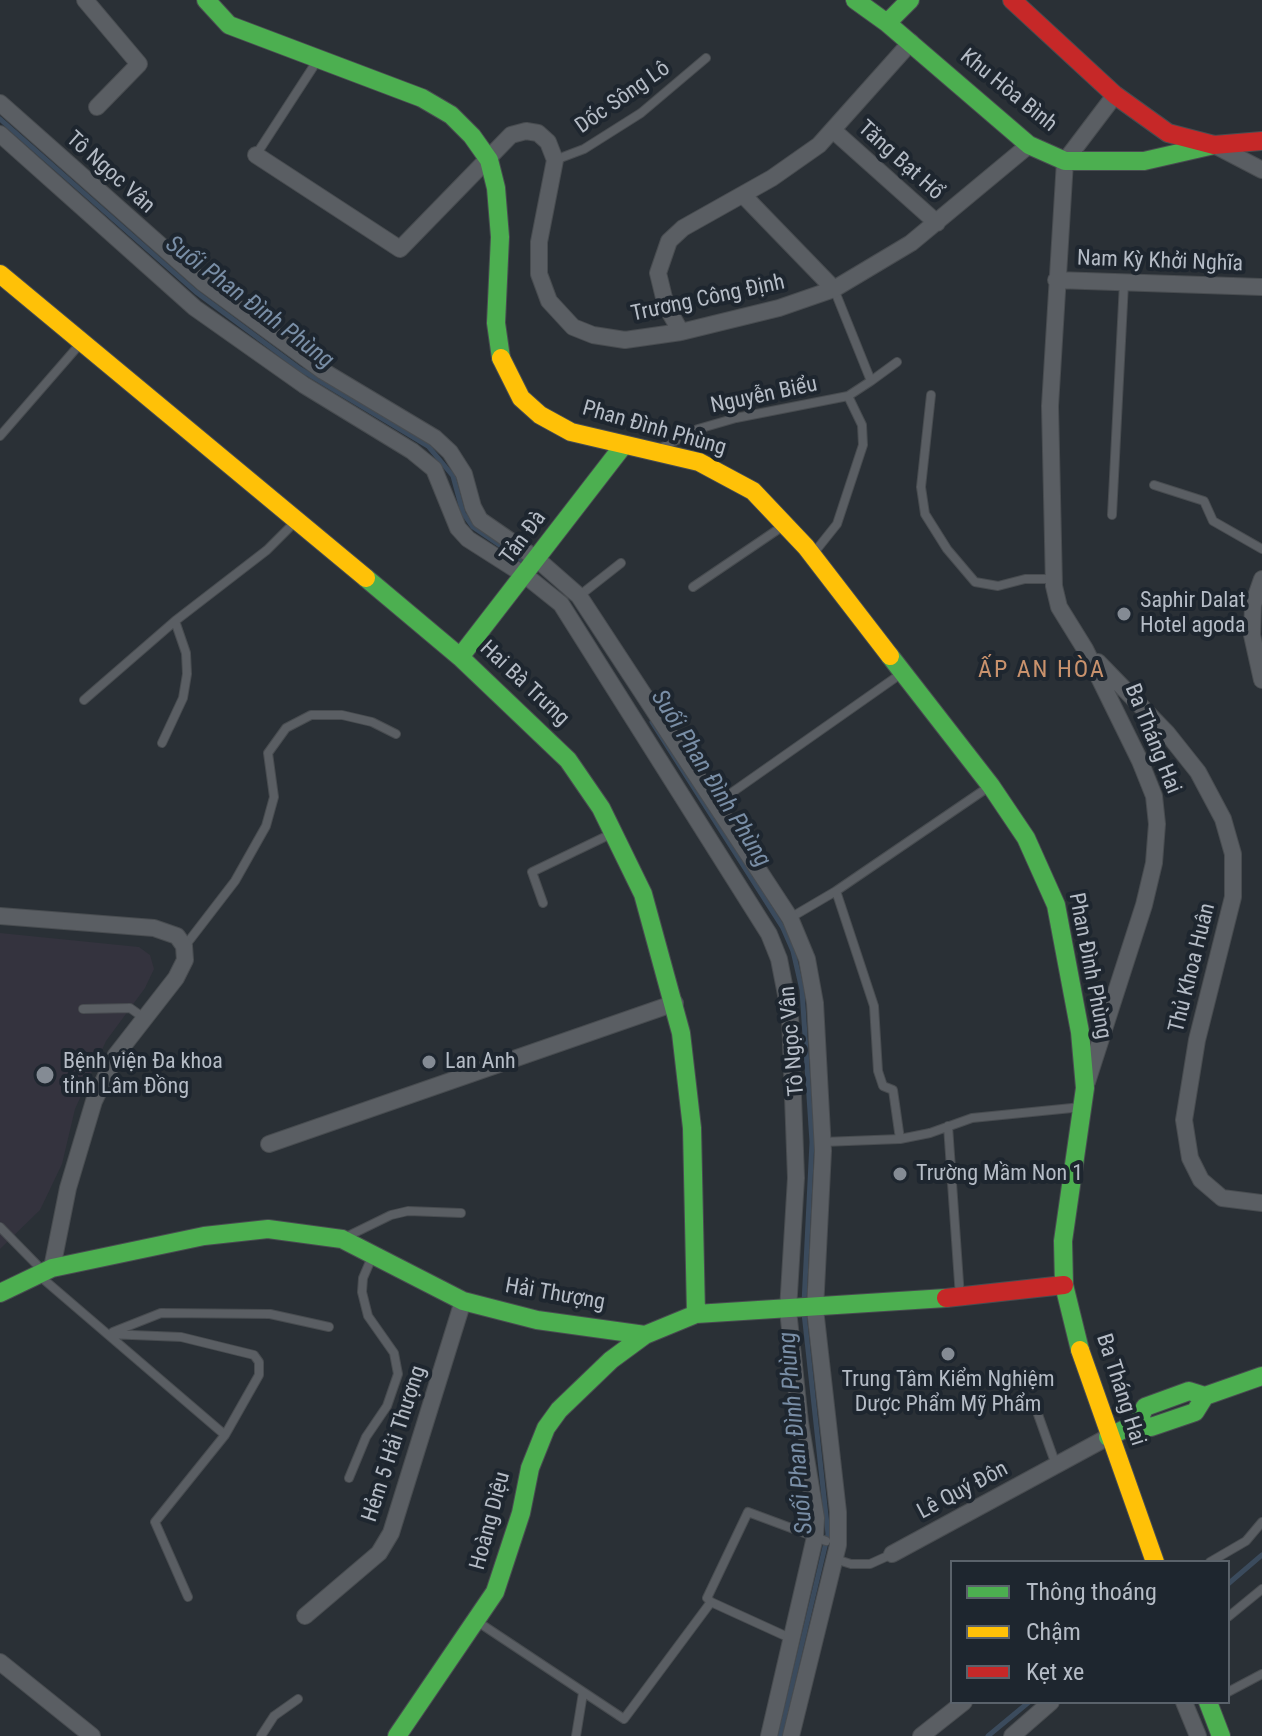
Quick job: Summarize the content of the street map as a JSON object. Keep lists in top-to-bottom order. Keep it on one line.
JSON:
{"streets":{"street":["Khu Hòa Bình","Tăng Bạt Hổ","Tô Ngọc Vân","Nam Kỳ Khởi Nghĩa","Trương Công Định","Phan Đình Phùng","Tản Đà","Hai Bà Trưng","Ba Tháng Hai","Thủ Khoa Huân","Hải Thượng","Hẻm 5 Hải Thượng","Lê Quý Đôn","Hoàng Diệu"],"lane":["Dốc Sông Lô","Nguyễn Biểu"]},"crossings":[["Khu Hòa Bình","Tăng Bạt Hổ"],["Khu Hòa Bình","Trương Công Định"],["Khu Hòa Bình","Ba Tháng Hai"],["Dốc Sông Lô","Trương Công Định"],["Tăng Bạt Hổ","Trương Công Định"],["Tô Ngọc Vân","Tản Đà"],["Tô Ngọc Vân","Lê Quý Đôn"],["Nam Kỳ Khởi Nghĩa","Ba Tháng Hai"],["Nguyễn Biểu","Phan Đình Phùng"],["Phan Đình Phùng","Tản Đà"],["Phan Đình Phùng","Ba Tháng Hai"],["Tản Đà","Hai Bà Trưng"],["Ba Tháng Hai","Thủ Khoa Huân"],["Ba Tháng Hai","Lê Quý Đôn"],["Hải Thượng","Hẻm 5 Hải Thượng"],["Hải Thượng","Hoàng Diệu"]],"districts":["ẤP AN HÒA"],"water":["Suối Phan Đình Phùng"],"places":["Saphir Dalat Hotel agoda","Lan Anh","Bệnh viện Đa khoa tỉnh Lâm Đồng","Trường Mầm Non 1","Trung Tâm Kiểm Nghiệm Dược Phẩm Mỹ Phẩm"],"legend":["Thông thoáng","Chậm","Kẹt xe"]}
